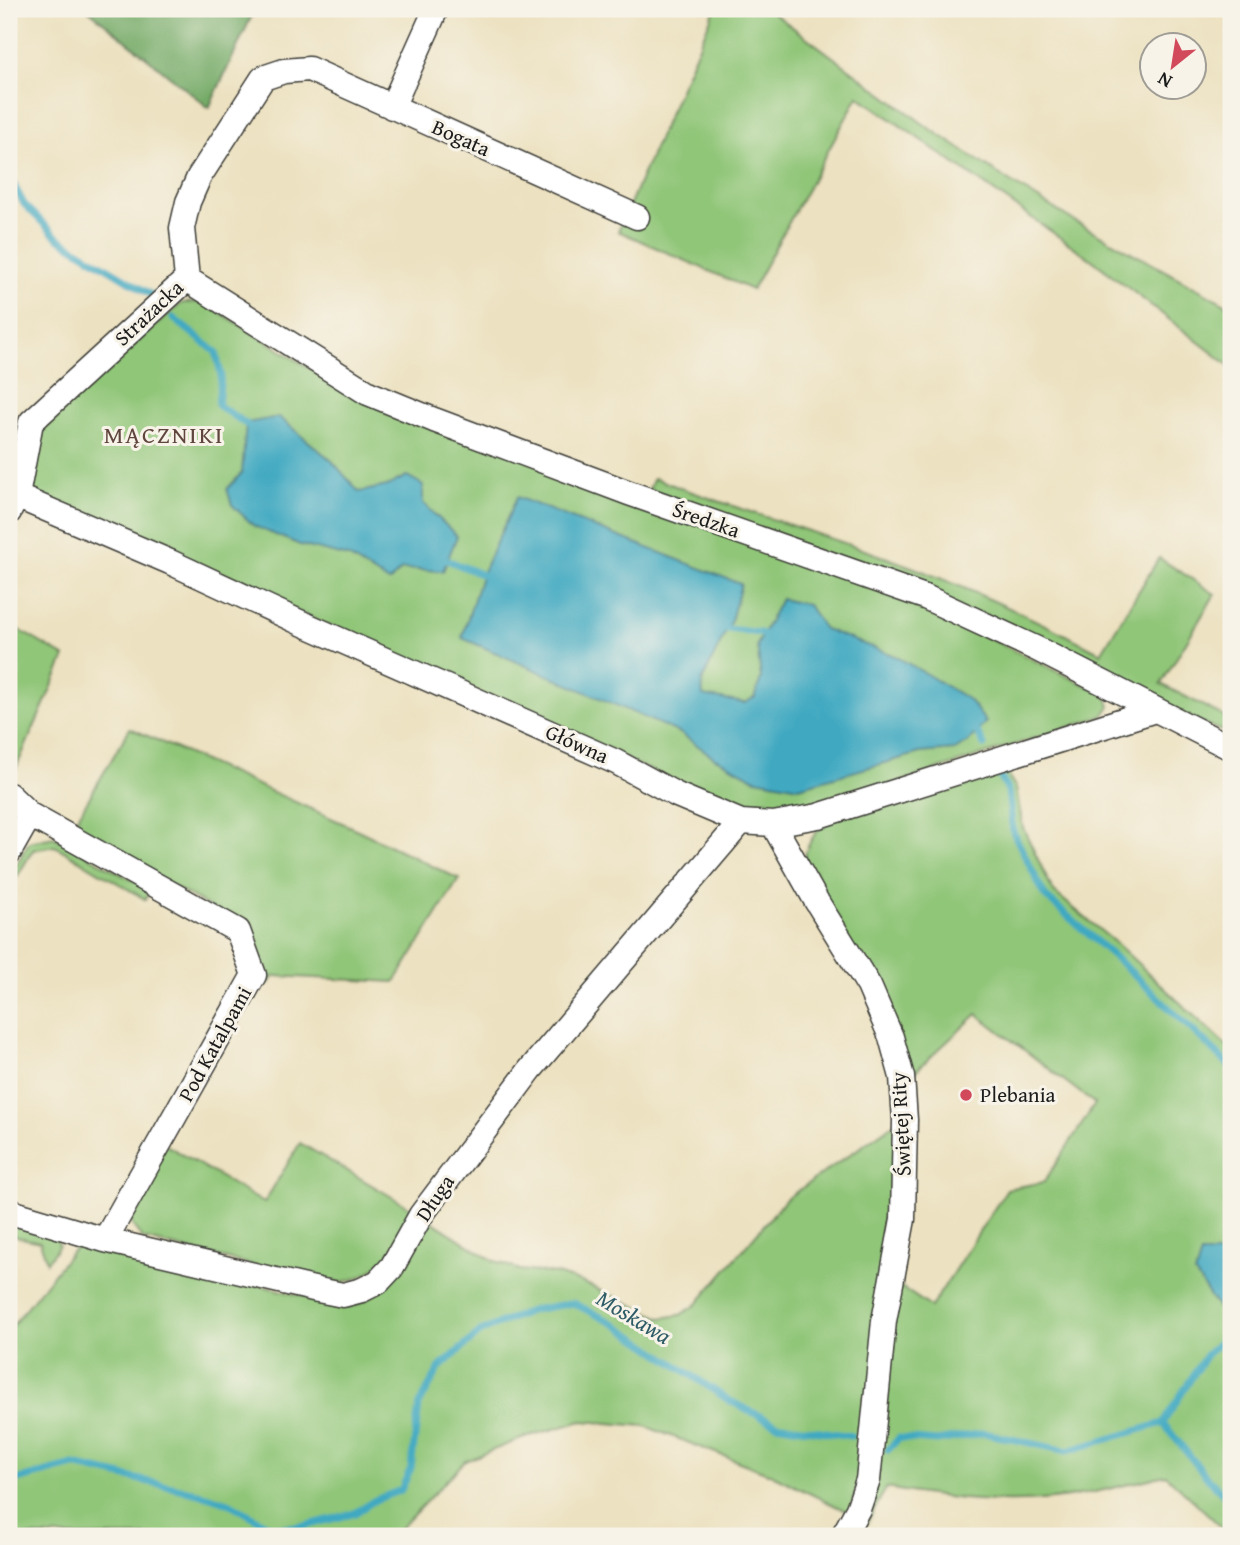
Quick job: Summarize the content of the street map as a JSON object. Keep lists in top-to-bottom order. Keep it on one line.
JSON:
{"streets":{"street":["Bogata","Strażacka","Średzka","Główna","Pod Katalpami","Świętej Rity","Długa"]},"crossings":[["Bogata","Strażacka"],["Strażacka","Średzka"],["Średzka","Główna"],["Główna","Świętej Rity"],["Główna","Długa"],["Pod Katalpami","Długa"]],"districts":["MĄCZNIKI"],"water":["Moskawa"],"places":["Plebania"],"north":"bottom left"}
